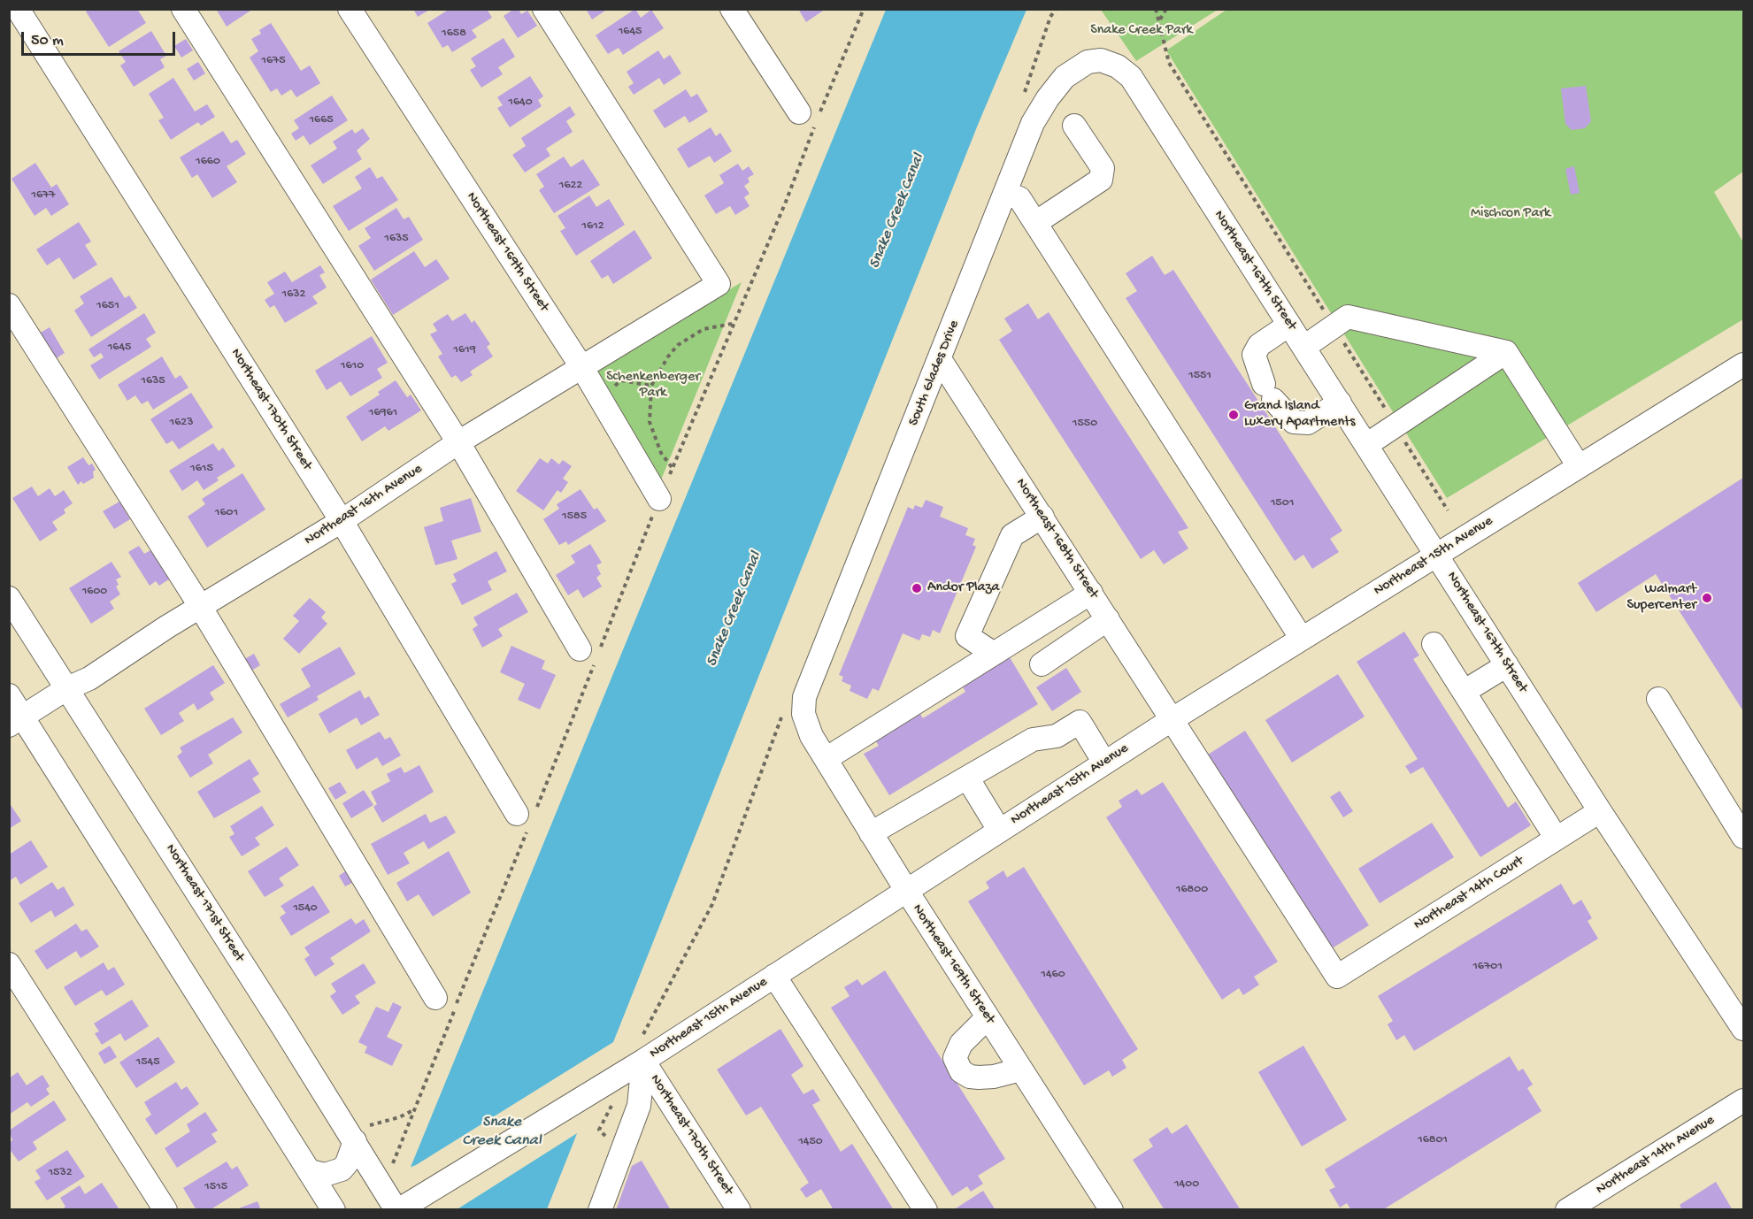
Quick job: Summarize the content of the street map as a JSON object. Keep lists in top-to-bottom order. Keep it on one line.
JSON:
{"streets":{"street":["Northeast 169th Street","Northeast 167th Street","South Glades Drive","Northeast 170th Street","Northeast 16th Avenue","Northeast 168th Street","Northeast 15th Avenue","Northeast 14th Court","Northeast 171st Street","Northeast 14th Avenue"]},"crossings":[["Northeast 169th Street","South Glades Drive"],["Northeast 169th Street","Northeast 16th Avenue"],["Northeast 169th Street","Northeast 15th Avenue"],["Northeast 167th Street","South Glades Drive"],["Northeast 167th Street","Northeast 15th Avenue"],["Northeast 167th Street","Northeast 14th Court"],["South Glades Drive","Northeast 168th Street"],["Northeast 170th Street","Northeast 16th Avenue"],["Northeast 170th Street","Northeast 15th Avenue"],["Northeast 16th Avenue","Northeast 171st Street"],["Northeast 168th Street","Northeast 15th Avenue"],["Northeast 168th Street","Northeast 14th Court"],["Northeast 15th Avenue","Northeast 171st Street"]],"water":["Snake Creek Canal"],"parks":["Snake Creek Park","Mischcon Park","Schenkenberger Park"],"places":["Grand Island Luxery Apartments","Andor Plaza","Walmart Supercenter"],"house_numbers":["1645","1658","1675","1640","1665","1660","1622","1677","1612","1635","1632","1651","1645","1619","1610","1551","1635","16961","1623","1550","1615","1501","1601","1585","1600","16800","1540","16701","1460","1545","16801","1450","1532","1400","1515"],"scale_bar":"50 m"}
